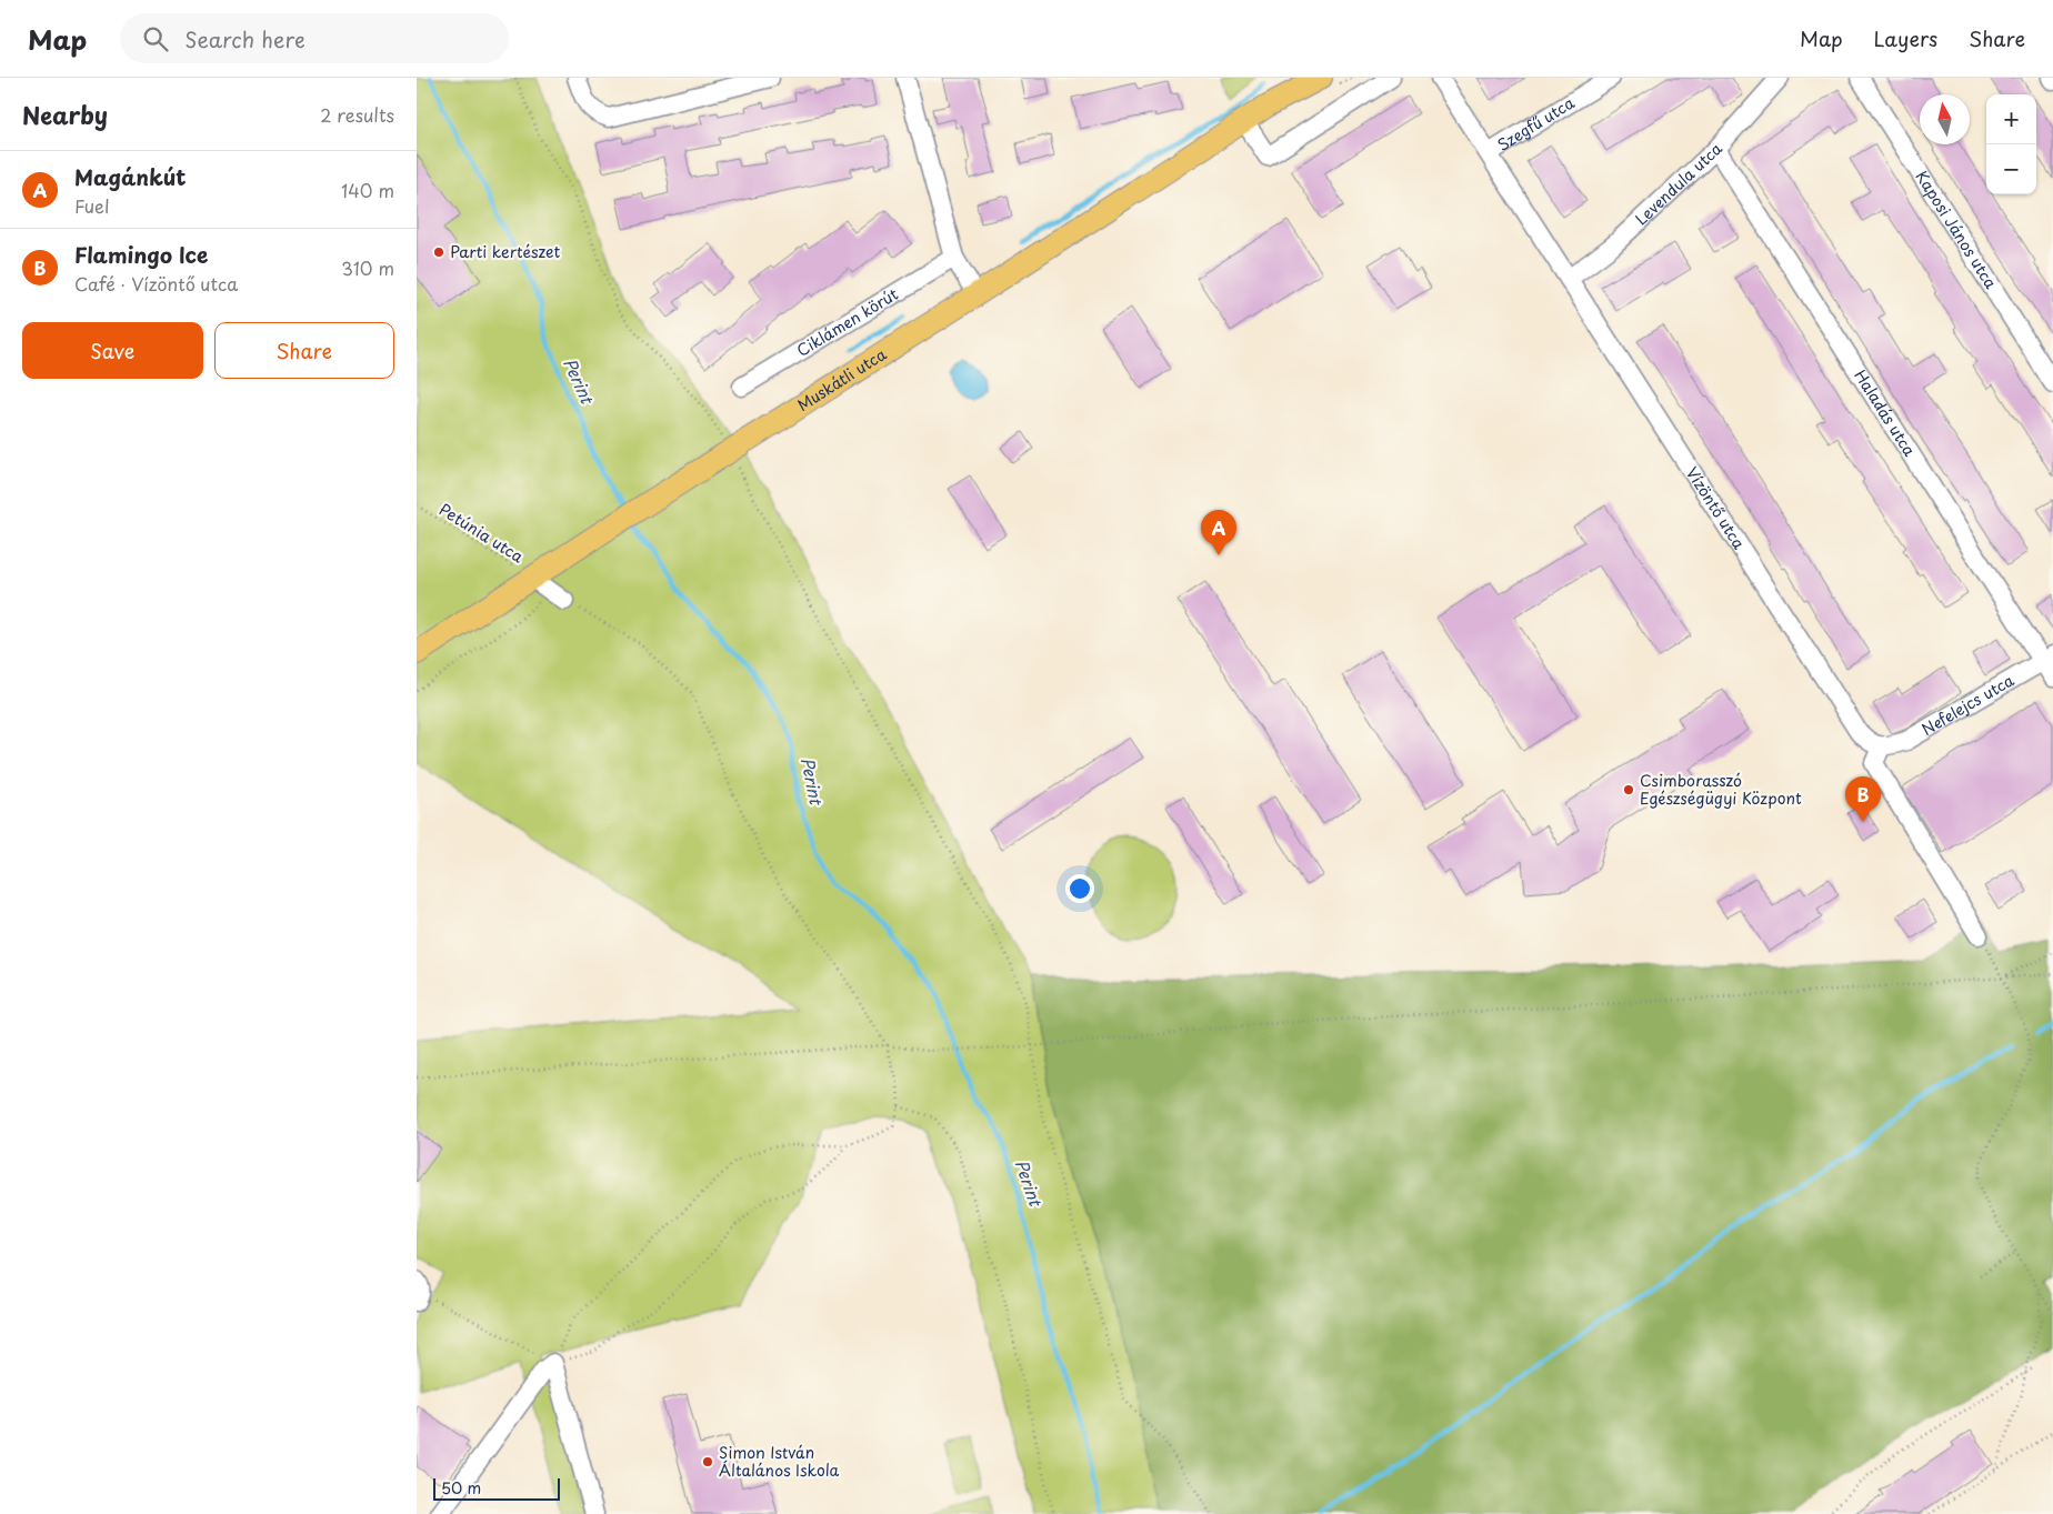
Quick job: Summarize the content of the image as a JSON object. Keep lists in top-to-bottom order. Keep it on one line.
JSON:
{"streets":{"main road":["Muskátli utca"],"street":["Szegfű utca","Levendula utca","Kaposi János utca","Ciklámen körút","Haladás utca","Vízöntő utca","Nefelejcs utca"],"path":["Petúnia utca"]},"crossings":[["Szegfű utca","Vízöntő utca"],["Levendula utca","Haladás utca"],["Levendula utca","Vízöntő utca"],["Muskátli utca","Petúnia utca"],["Haladás utca","Nefelejcs utca"],["Vízöntő utca","Nefelejcs utca"]],"water":["Perint"],"places":["Parti kertészet","Csimborasszó Egészségügyi Központ","Simon István Általános Iskola"],"scale_bar":"50 m","north":"top","page":{"header":"Map","search":"Search here","nav":["Map","Layers","Share"],"heading":["Nearby","2 results"],"map_buttons":["+","−"],"list":[{"mark":"A","name":"Magánkút","note":"Fuel","value":"140 m"},{"mark":"B","name":"Flamingo Ice","note":"Café · Vízöntő utca","value":"310 m"}],"buttons":["Save","Share"],"pins":["A","B"],"scale":"50 m"}}
